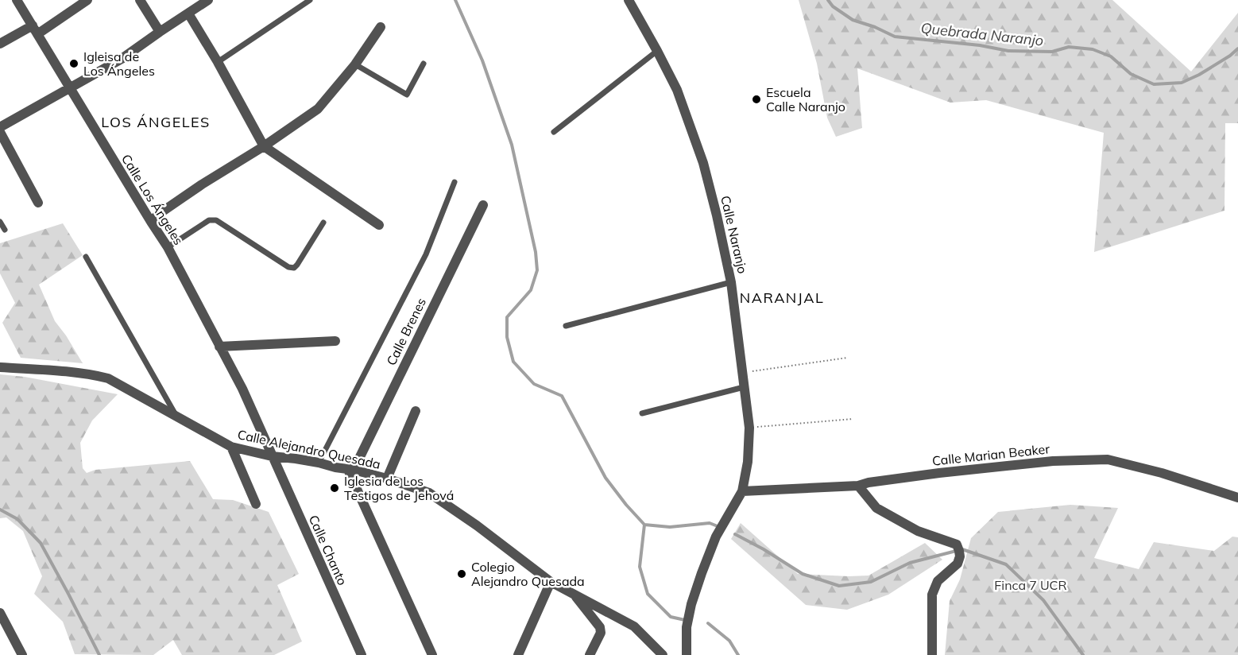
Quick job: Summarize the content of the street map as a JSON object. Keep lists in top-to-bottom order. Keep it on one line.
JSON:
{"streets":{"street":["Calle Los Ángeles","Calle Naranjo","Calle Brenes","Calle Alejandro Quesada","Calle Marian Beaker","Calle Chanto"]},"crossings":[["Calle Los Ángeles","Calle Alejandro Quesada"],["Calle Los Ángeles","Calle Chanto"],["Calle Naranjo","Calle Marian Beaker"],["Calle Brenes","Calle Alejandro Quesada"],["Calle Alejandro Quesada","Calle Chanto"]],"districts":["LOS ÁNGELES","NARANJAL"],"water":["Quebrada Naranjo"],"parks":["Finca 7 UCR"],"places":["Igleisa de Los Ángeles","Escuela Calle Naranjo","Iglesia de Los Testigos de Jehová","Colegio Alejandro Quesada"]}
